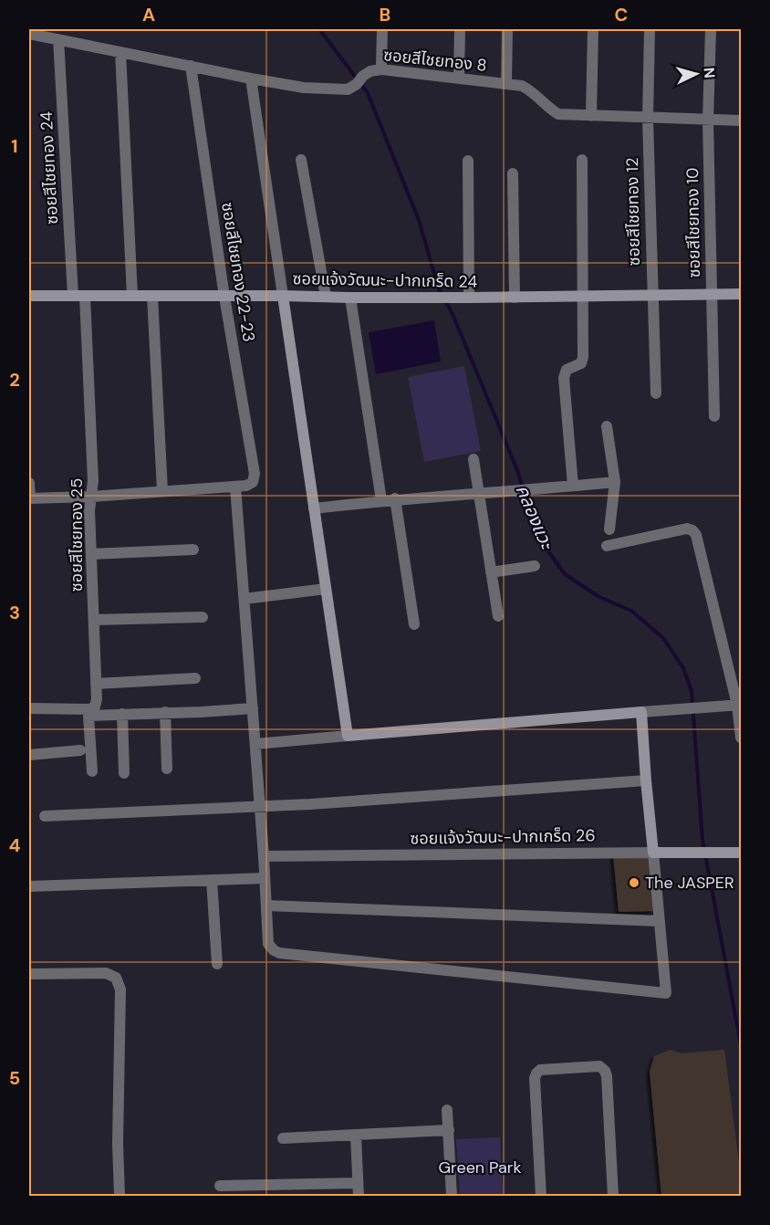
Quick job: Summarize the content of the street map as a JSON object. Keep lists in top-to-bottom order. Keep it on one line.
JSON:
{"streets":{"street":["ซอยสีไชยทอง 8","ซอยสีไชยทอง 24","ซอยสีไชยทอง 12","ซอยสีไชยทอง 10","ซอยสีไชยทอง 22-23","ซอยแจ้งวัฒนะ-ปากเกร็ด 24","ซอยสีไชยทอง 25","ซอยแจ้งวัฒนะ-ปากเกร็ด 26"]},"crossings":[["ซอยสีไชยทอง 8","ซอยสีไชยทอง 24"],["ซอยสีไชยทอง 8","ซอยสีไชยทอง 12"],["ซอยสีไชยทอง 8","ซอยสีไชยทอง 10"],["ซอยสีไชยทอง 8","ซอยสีไชยทอง 22-23"],["ซอยสีไชยทอง 24","ซอยแจ้งวัฒนะ-ปากเกร็ด 24"],["ซอยสีไชยทอง 24","ซอยสีไชยทอง 25"],["ซอยสีไชยทอง 12","ซอยแจ้งวัฒนะ-ปากเกร็ด 24"],["ซอยสีไชยทอง 10","ซอยแจ้งวัฒนะ-ปากเกร็ด 24"],["ซอยสีไชยทอง 22-23","ซอยแจ้งวัฒนะ-ปากเกร็ด 24"],["ซอยแจ้งวัฒนะ-ปากเกร็ด 24","ซอยสีไชยทอง 25"]],"water":["คลองแวะ"],"parks":["Green Park"],"places":["The JASPER"],"north":"right","grid":{"columns":["A","B","C"],"rows":["1","2","3","4","5"]}}
